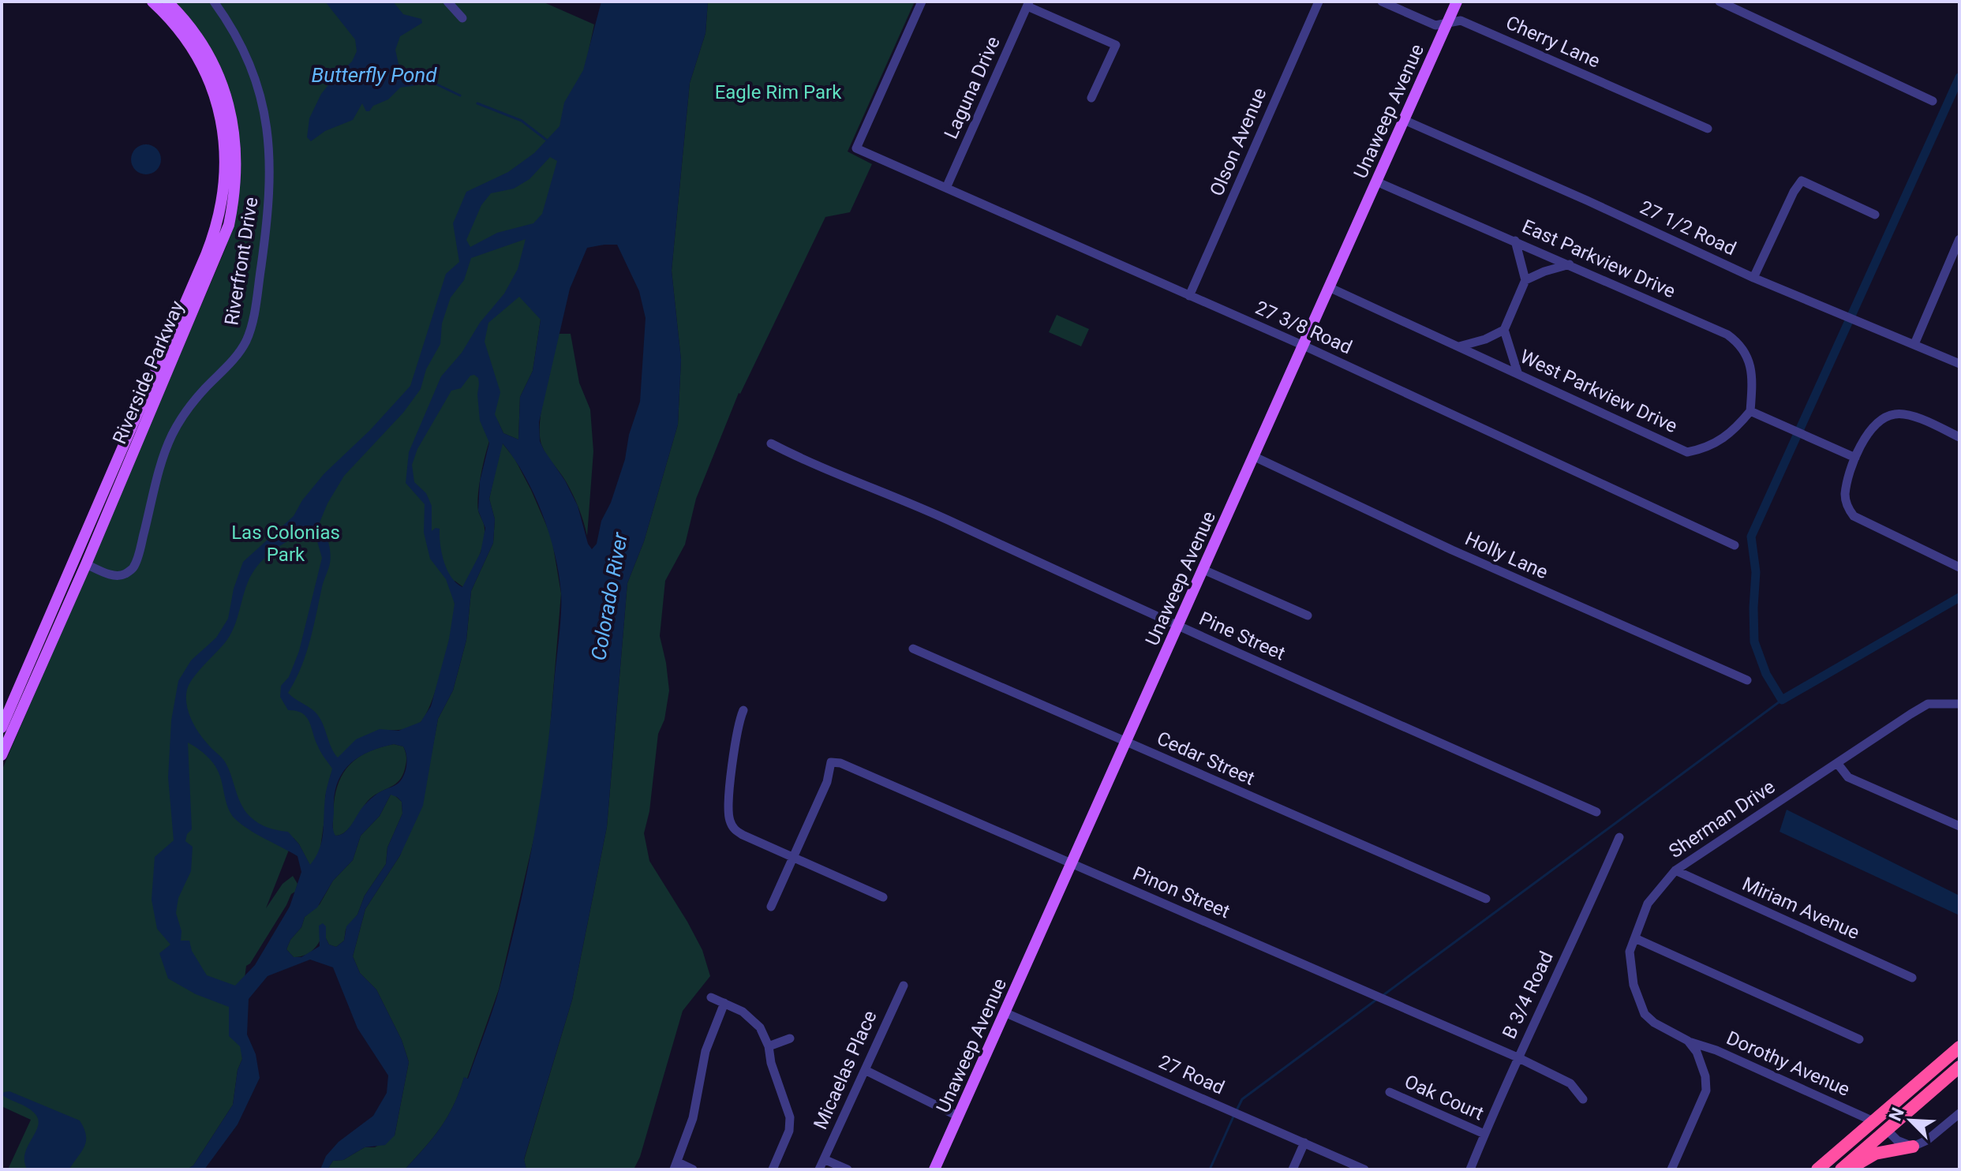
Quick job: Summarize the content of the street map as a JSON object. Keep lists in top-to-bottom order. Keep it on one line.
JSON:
{"streets":{"main road":["Unaweep Avenue","Riverside Parkway"],"street":["Cherry Lane","Laguna Drive","Olson Avenue","27 1/2 Road","East Parkview Drive","Riverfront Drive","27 3/8 Road","West Parkview Drive","Holly Lane","Pine Street","Cedar Street","Sherman Drive","Pinon Street","Miriam Avenue","B 3/4 Road","Dorothy Avenue","Micaelas Place","27 Road","Oak Court"]},"crossings":[["Cherry Lane","Unaweep Avenue"],["Laguna Drive","27 3/8 Road"],["Unaweep Avenue","27 1/2 Road"],["Unaweep Avenue","East Parkview Drive"],["Unaweep Avenue","27 3/8 Road"],["Unaweep Avenue","West Parkview Drive"],["Unaweep Avenue","Holly Lane"],["Unaweep Avenue","Pine Street"],["Unaweep Avenue","Cedar Street"],["Unaweep Avenue","Pinon Street"],["Unaweep Avenue","27 Road"],["Olson Avenue","27 3/8 Road"],["East Parkview Drive","West Parkview Drive"],["Riverfront Drive","Riverside Parkway"],["Sherman Drive","Miriam Avenue"],["Sherman Drive","Dorothy Avenue"],["Pinon Street","B 3/4 Road"],["B 3/4 Road","Oak Court"]],"water":["Butterfly Pond","Colorado River"],"parks":["Eagle Rim Park","Las Colonias Park"],"north":"top left"}
